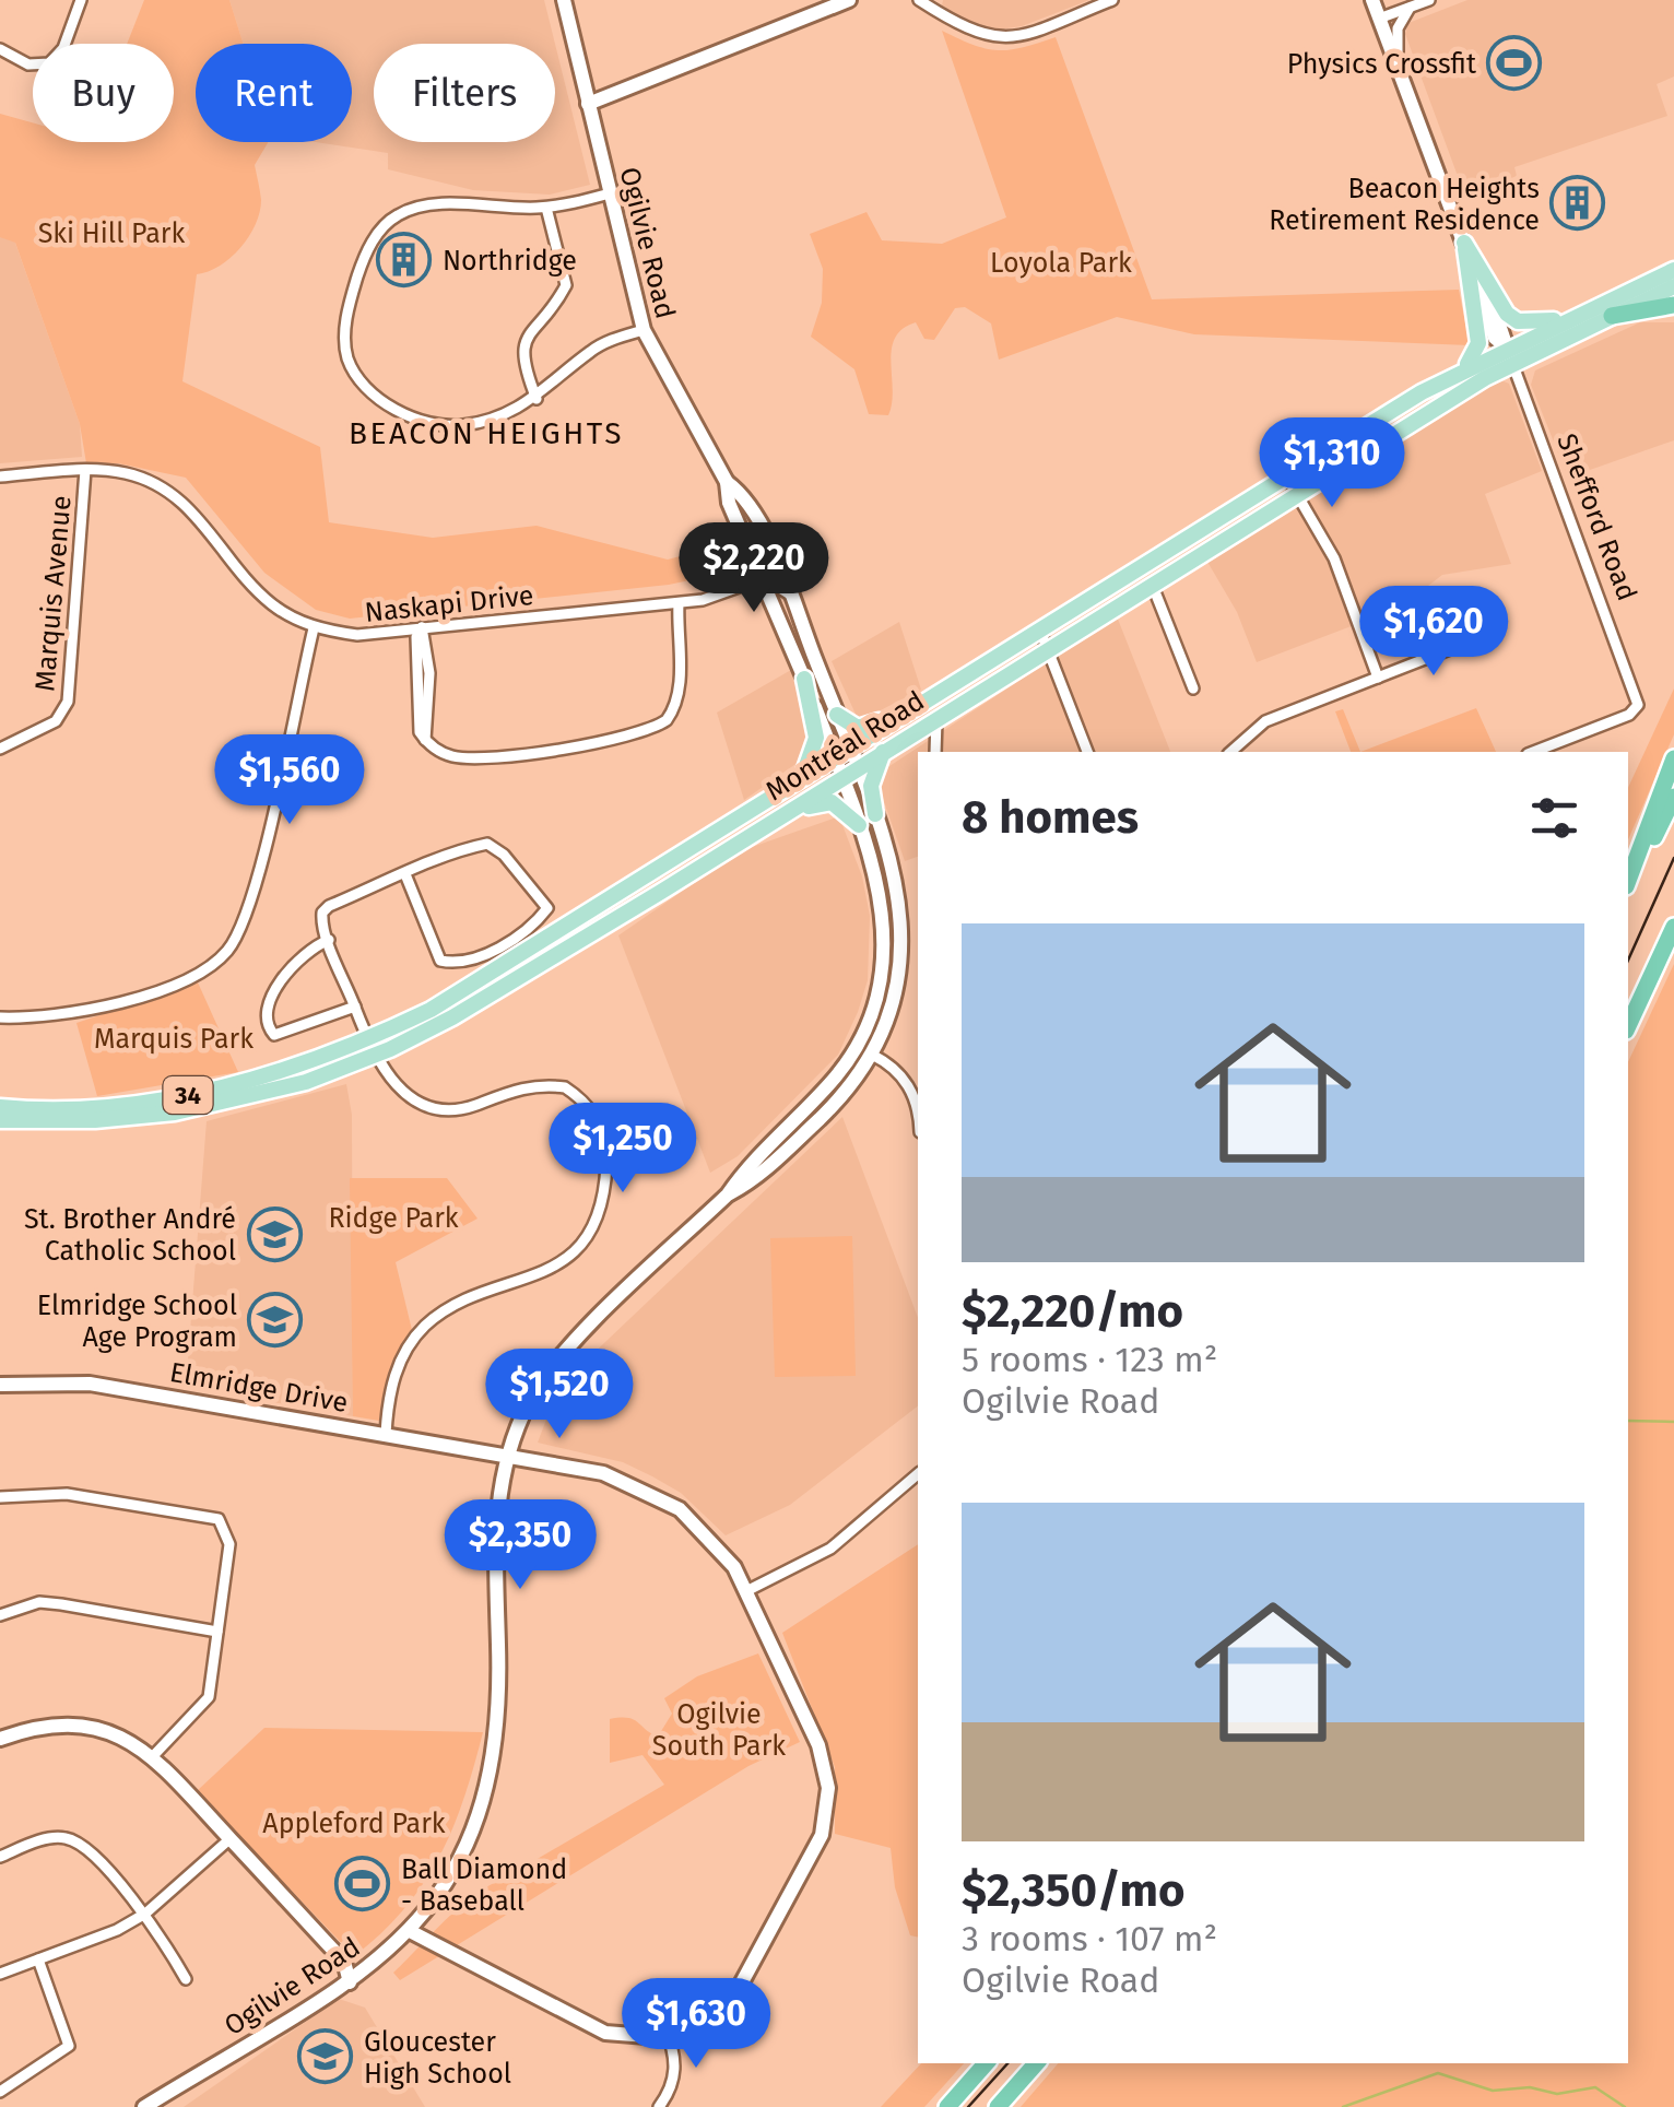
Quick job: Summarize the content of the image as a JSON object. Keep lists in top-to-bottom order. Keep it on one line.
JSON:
{"streets":{"main road":["Montréal Road","34"],"street":["Ogilvie Road","Shefford Road","Marquis Avenue","Naskapi Drive","Elmridge Drive"]},"crossings":[["Ogilvie Road","Naskapi Drive"],["Ogilvie Road","Montréal Road"],["Ogilvie Road","Elmridge Drive"],["Shefford Road","Montréal Road"],["Marquis Avenue","Naskapi Drive"]],"districts":["BEACON HEIGHTS"],"parks":["Ski Hill Park","Loyola Park","Marquis Park","Ridge Park","Ogilvie South Park","Appleford Park"],"places":{"sports":["Physics Crossfit","Ball Diamond - Baseball"],"building":["Beacon Heights Retirement Residence","Northridge"],"school or university":["St. Brother André Catholic School","Elmridge School Age Program","Gloucester High School"]},"page":{"chip":["Buy","Rent","Filters"],"price":["$1,310","$2,220","$1,620","$1,560","$1,250","$1,520","$2,350","$1,630"],"heading":"8 homes","list":[{"name":"$2,220/mo","note":"5 rooms · 123 m² · Ogilvie Road"},{"name":"$2,350/mo","note":"3 rooms · 107 m² · Ogilvie Road"}]}}
